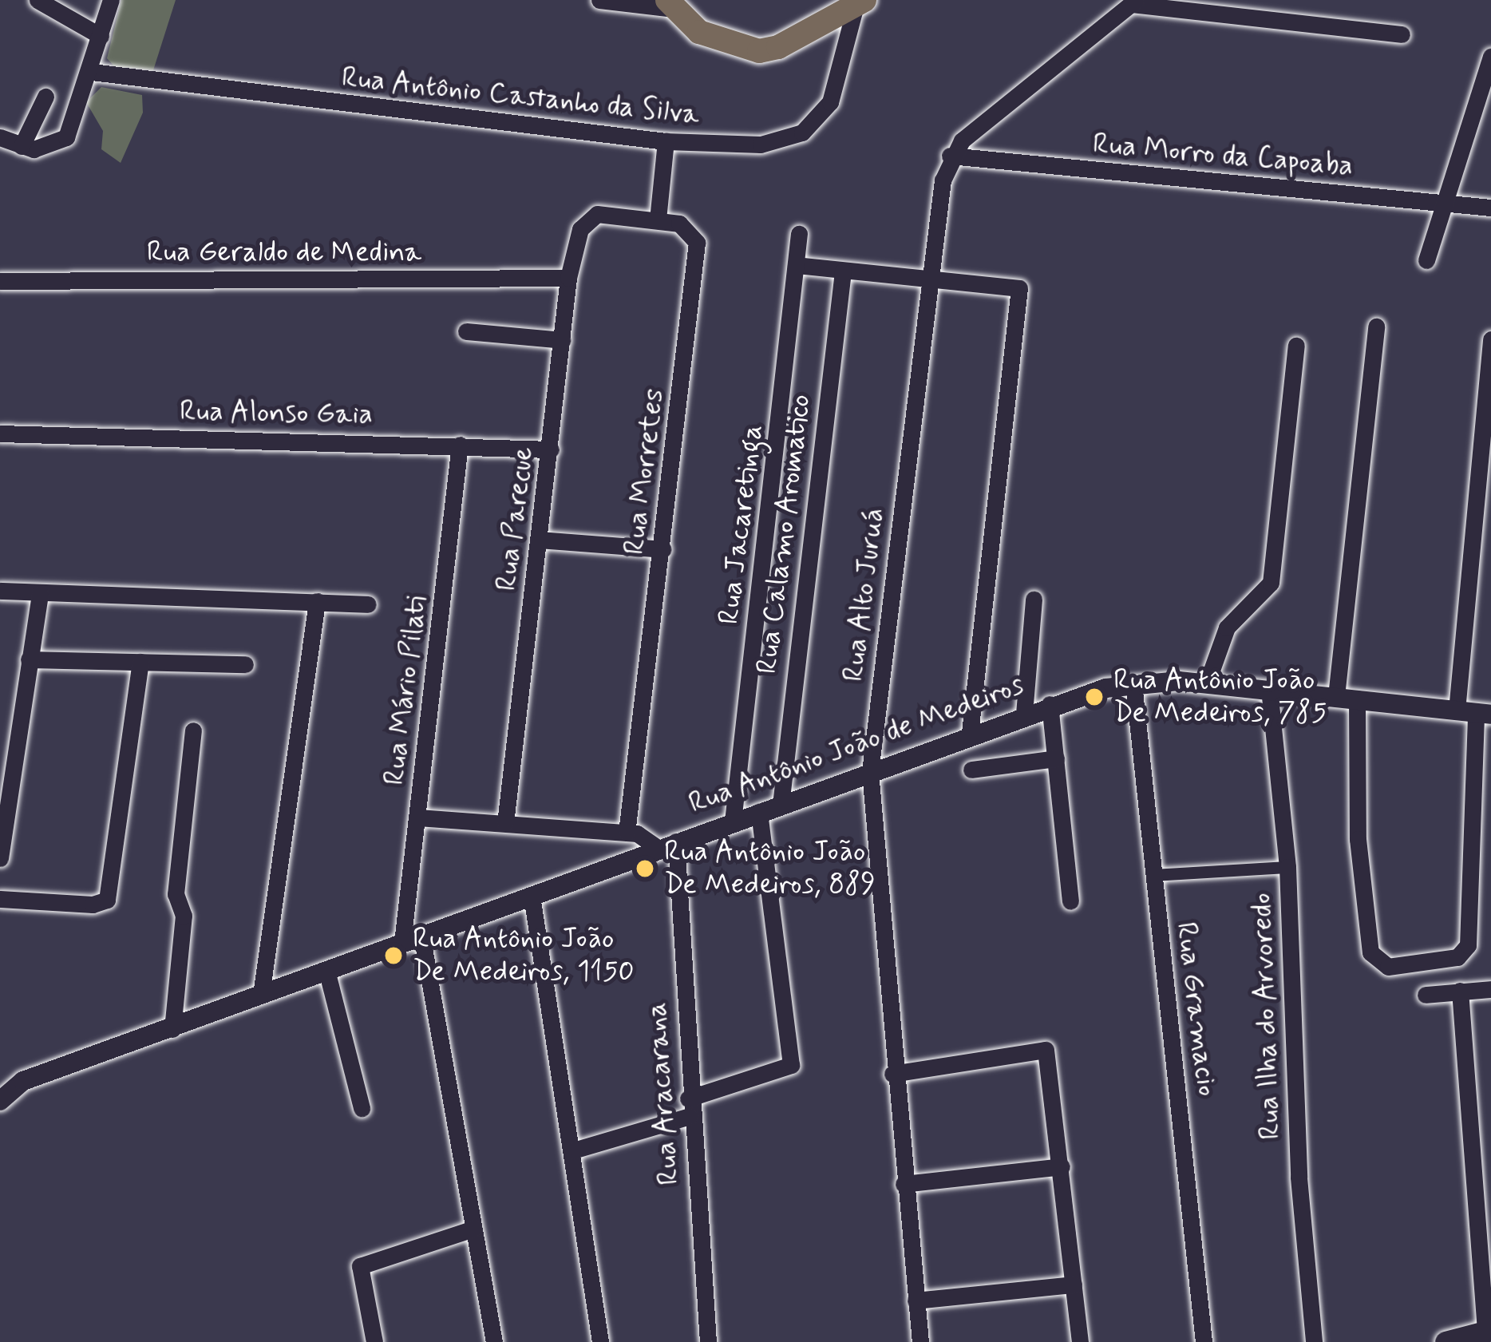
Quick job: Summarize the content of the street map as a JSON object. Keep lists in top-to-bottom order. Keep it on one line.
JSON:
{"streets":{"street":["Rua Antônio Castanho da Silva","Rua Morro da Capoaba","Rua Geraldo de Medina","Rua Alonso Gaia","Rua Morretes","Rua Parecue","Rua Jacaretinga","Rua Calamo Aromatico","Rua Alto Juruá","Rua Mário Pilati","Rua Antônio João de Medeiros","Rua Gramacio","Rua Ilha do Arvoredo","Rua Aracarana"]},"crossings":[["Rua Morro da Capoaba","Rua Alto Juruá"],["Rua Geraldo de Medina","Rua Parecue"],["Rua Alonso Gaia","Rua Parecue"],["Rua Alonso Gaia","Rua Mário Pilati"],["Rua Morretes","Rua Parecue"],["Rua Jacaretinga","Rua Antônio João de Medeiros"],["Rua Calamo Aromatico","Rua Antônio João de Medeiros"],["Rua Alto Juruá","Rua Antônio João de Medeiros"],["Rua Mário Pilati","Rua Antônio João de Medeiros"],["Rua Antônio João de Medeiros","Rua Gramacio"],["Rua Antônio João de Medeiros","Rua Ilha do Arvoredo"],["Rua Antônio João de Medeiros","Rua Aracarana"]],"places":["Rua Antônio João De Medeiros, 785","Rua Antônio João De Medeiros, 889","Rua Antônio João De Medeiros, 1150"]}
